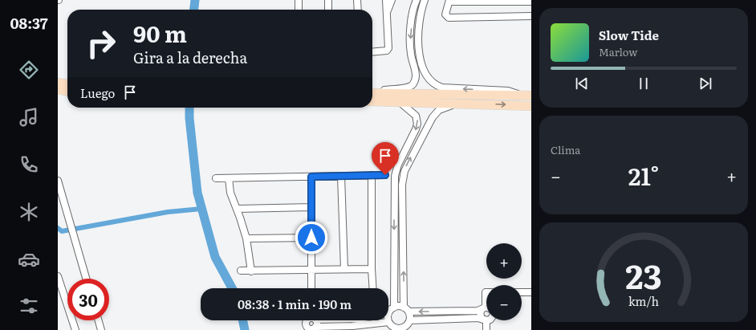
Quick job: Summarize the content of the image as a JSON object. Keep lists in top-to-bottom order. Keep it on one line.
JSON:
{"page":{"tabs":"08:37","turn":["90 m","Gira a la derecha"],"song":["Slow Tide","Marlow"],"then":"Luego","tile":"Clima","heat":["−","21°","+"],"map_buttons":["+","−"],"limit":"30","trip":"08:38 · 1 min · 190 m","gauge":["23","km/h"]}}
